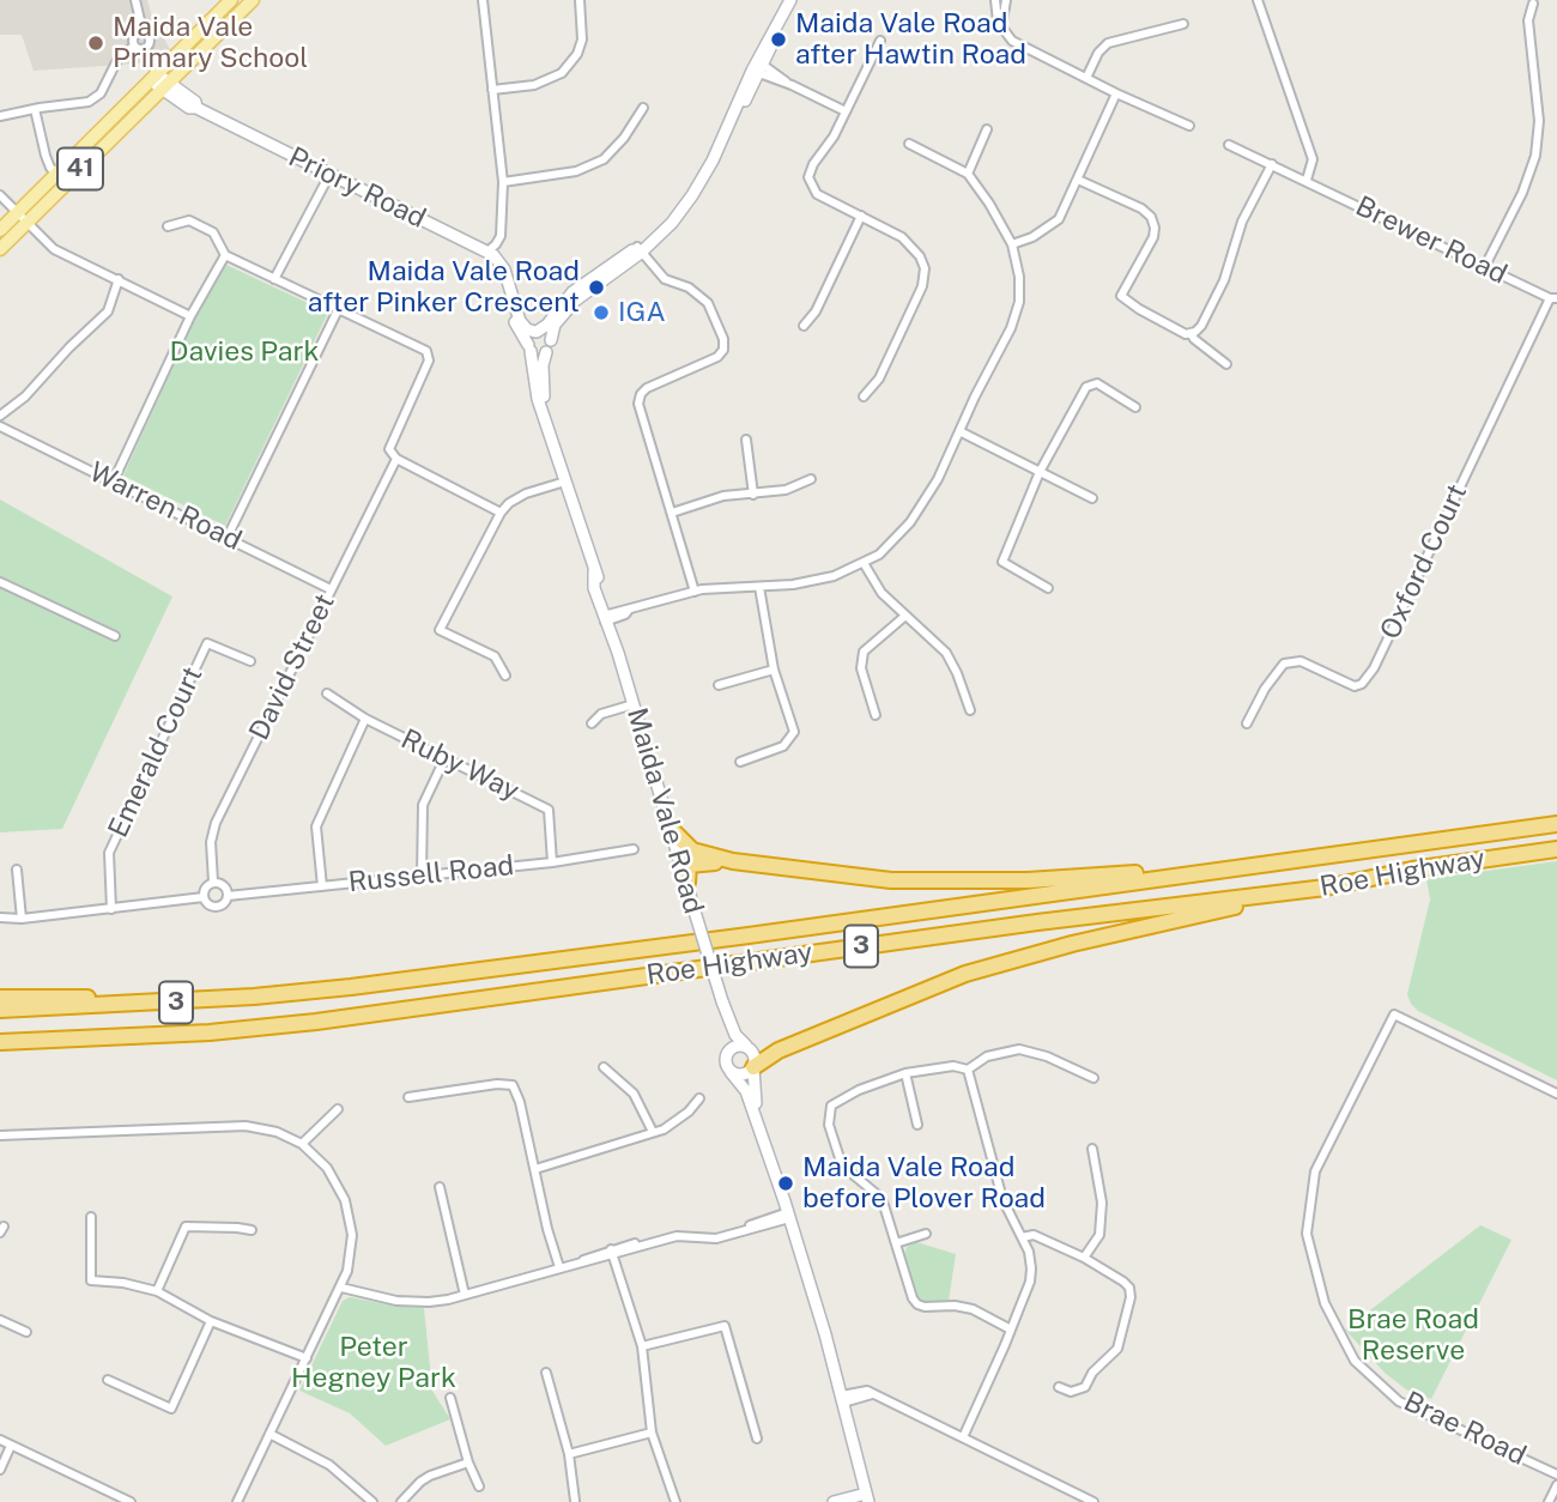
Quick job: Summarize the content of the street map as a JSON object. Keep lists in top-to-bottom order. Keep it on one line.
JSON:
{"streets":{"highway":["Roe Highway","3"],"main road":["41","Priory Road","Maida Vale Road"],"street":["Brewer Road","Warren Road","Oxford Court","David Street","Emerald Court","Ruby Way","Russell Road","Brae Road"]},"crossings":[["41","Priory Road"],["Priory Road","Maida Vale Road"],["Brewer Road","Oxford Court"],["Warren Road","David Street"],["David Street","Russell Road"],["Ruby Way","Russell Road"]],"parks":["Davies Park","Brae Road Reserve","Peter Hegney Park"],"places":["Maida Vale Road after Hawtin Road","Maida Vale Primary School","Maida Vale Road after Pinker Crescent","IGA","Maida Vale Road before Plover Road"]}
